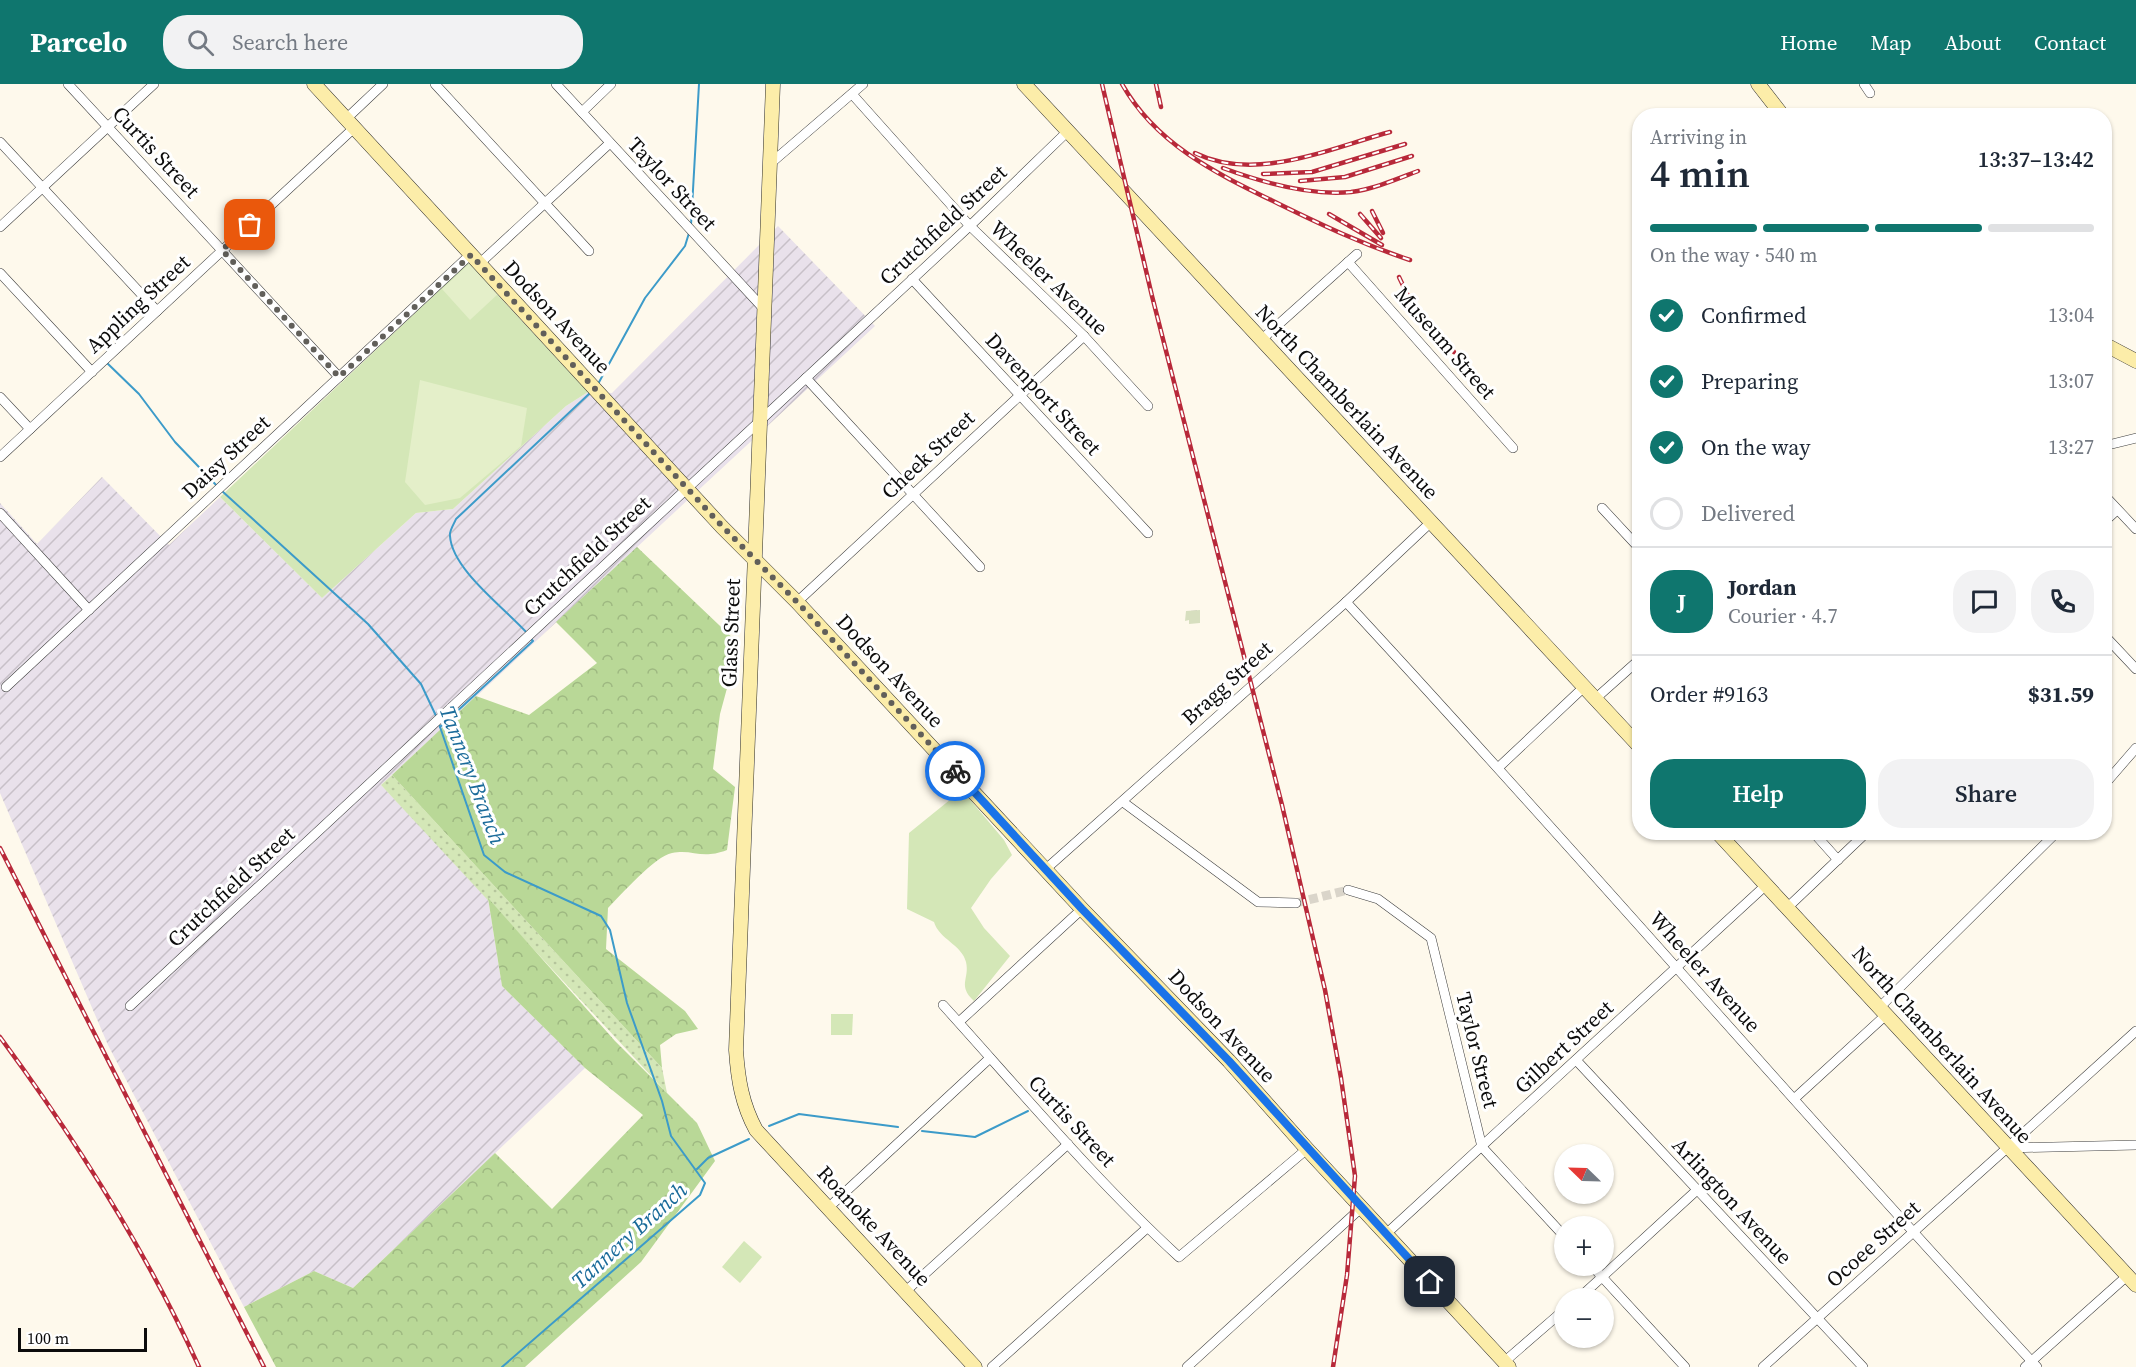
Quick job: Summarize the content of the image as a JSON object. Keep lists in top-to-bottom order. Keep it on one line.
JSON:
{"streets":{"street":["Curtis Street","Taylor Street","Crutchfield Street","Wheeler Avenue","Appling Street","Dodson Avenue","Museum Street","Davenport Street","North Chamberlain Avenue","Cheek Street","Daisy Street","Glass Street","Bragg Street","Gilbert Street","Arlington Avenue","Roanoke Avenue","Ocoee Street"]},"crossings":[["Curtis Street","Appling Street"],["Curtis Street","Dodson Avenue"],["Curtis Street","Daisy Street"],["Taylor Street","Daisy Street"],["Taylor Street","Glass Street"],["Taylor Street","Gilbert Street"],["Crutchfield Street","Wheeler Avenue"],["Crutchfield Street","Dodson Avenue"],["Crutchfield Street","Davenport Street"],["Crutchfield Street","North Chamberlain Avenue"],["Crutchfield Street","Glass Street"],["Wheeler Avenue","Cheek Street"],["Wheeler Avenue","Bragg Street"],["Wheeler Avenue","Gilbert Street"],["Wheeler Avenue","Ocoee Street"],["Appling Street","Dodson Avenue"],["Dodson Avenue","Cheek Street"],["Dodson Avenue","Daisy Street"],["Dodson Avenue","Glass Street"],["Dodson Avenue","Bragg Street"],["Dodson Avenue","Gilbert Street"],["Davenport Street","Cheek Street"],["North Chamberlain Avenue","Bragg Street"],["North Chamberlain Avenue","Gilbert Street"],["North Chamberlain Avenue","Ocoee Street"],["Glass Street","Roanoke Avenue"],["Gilbert Street","Arlington Avenue"],["Arlington Avenue","Ocoee Street"]],"water":["Tannery Branch"],"scale_bar":"100 m","north":"top left","page":{"header":"Parcelo","search":"Search here","nav":["Home","Map","About","Contact"],"heading":["4 min","Arriving in","13:37–13:42"],"panel":["Jordan","Courier · 4.7","Order #9163","$31.59"],"bar":"On the way · 540 m","list":[["Confirmed","13:04"],["Preparing","13:07"],["On the way","13:27"],"Delivered"],"round":"J","buttons":["Help","Share"],"map_buttons":["+","−"],"scale":"100 m"}}
